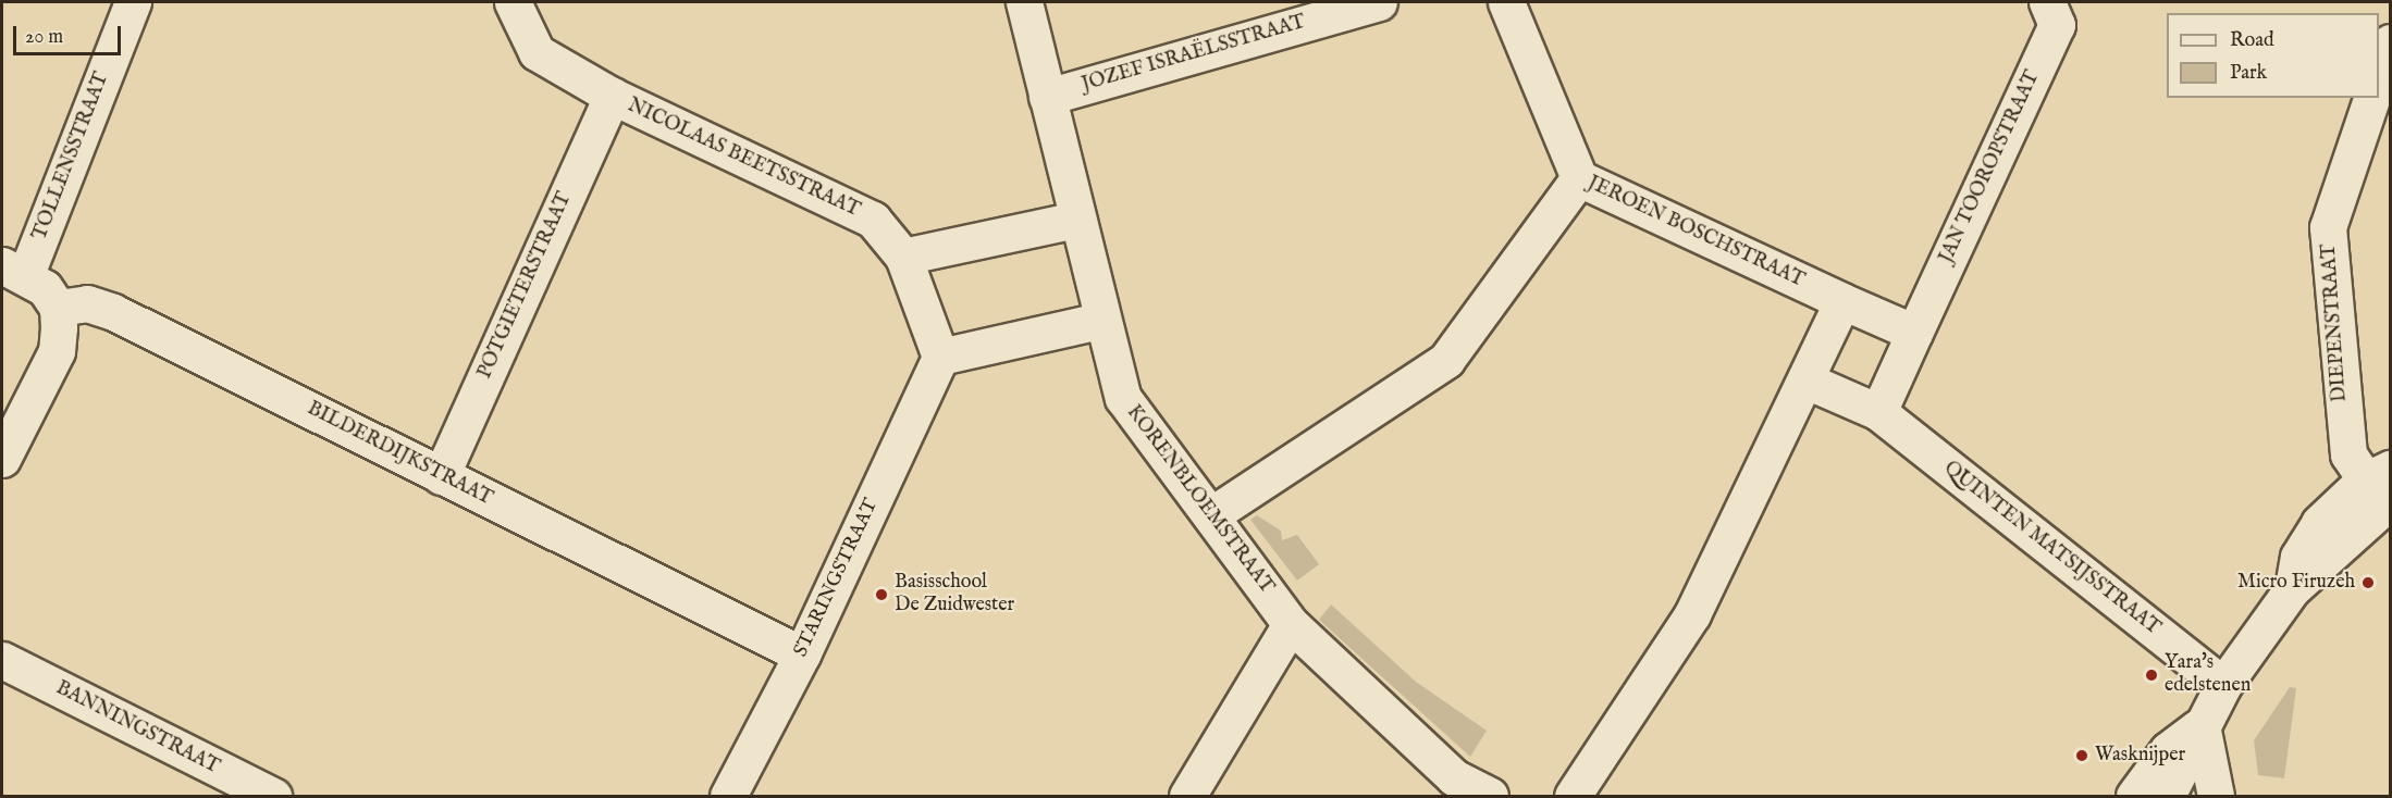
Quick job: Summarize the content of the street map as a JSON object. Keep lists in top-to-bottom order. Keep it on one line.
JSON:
{"streets":{"street":["JOZEF ISRAËLSSTRAAT","TOLLENSSTRAAT","NICOLAAS BEETSSTRAAT","JAN TOOROPSTRAAT","JEROEN BOSCHSTRAAT","POTGIETERSTRAAT","DIEPENSTRAAT","BILDERDIJKSTRAAT","KORENBLOEMSTRAAT","QUINTEN MATSIJSSTRAAT","STARINGSTRAAT","BANNINGSTRAAT"]},"crossings":[["JOZEF ISRAËLSSTRAAT","KORENBLOEMSTRAAT"],["NICOLAAS BEETSSTRAAT","POTGIETERSTRAAT"],["JAN TOOROPSTRAAT","JEROEN BOSCHSTRAAT"],["JAN TOOROPSTRAAT","QUINTEN MATSIJSSTRAAT"],["POTGIETERSTRAAT","BILDERDIJKSTRAAT"],["BILDERDIJKSTRAAT","STARINGSTRAAT"]],"places":["Micro Firuzeh","Basisschool De Zuidwester","Yara's edelstenen","Wasknijper"],"legend":["Road","Park"],"scale_bar":"20 m"}
